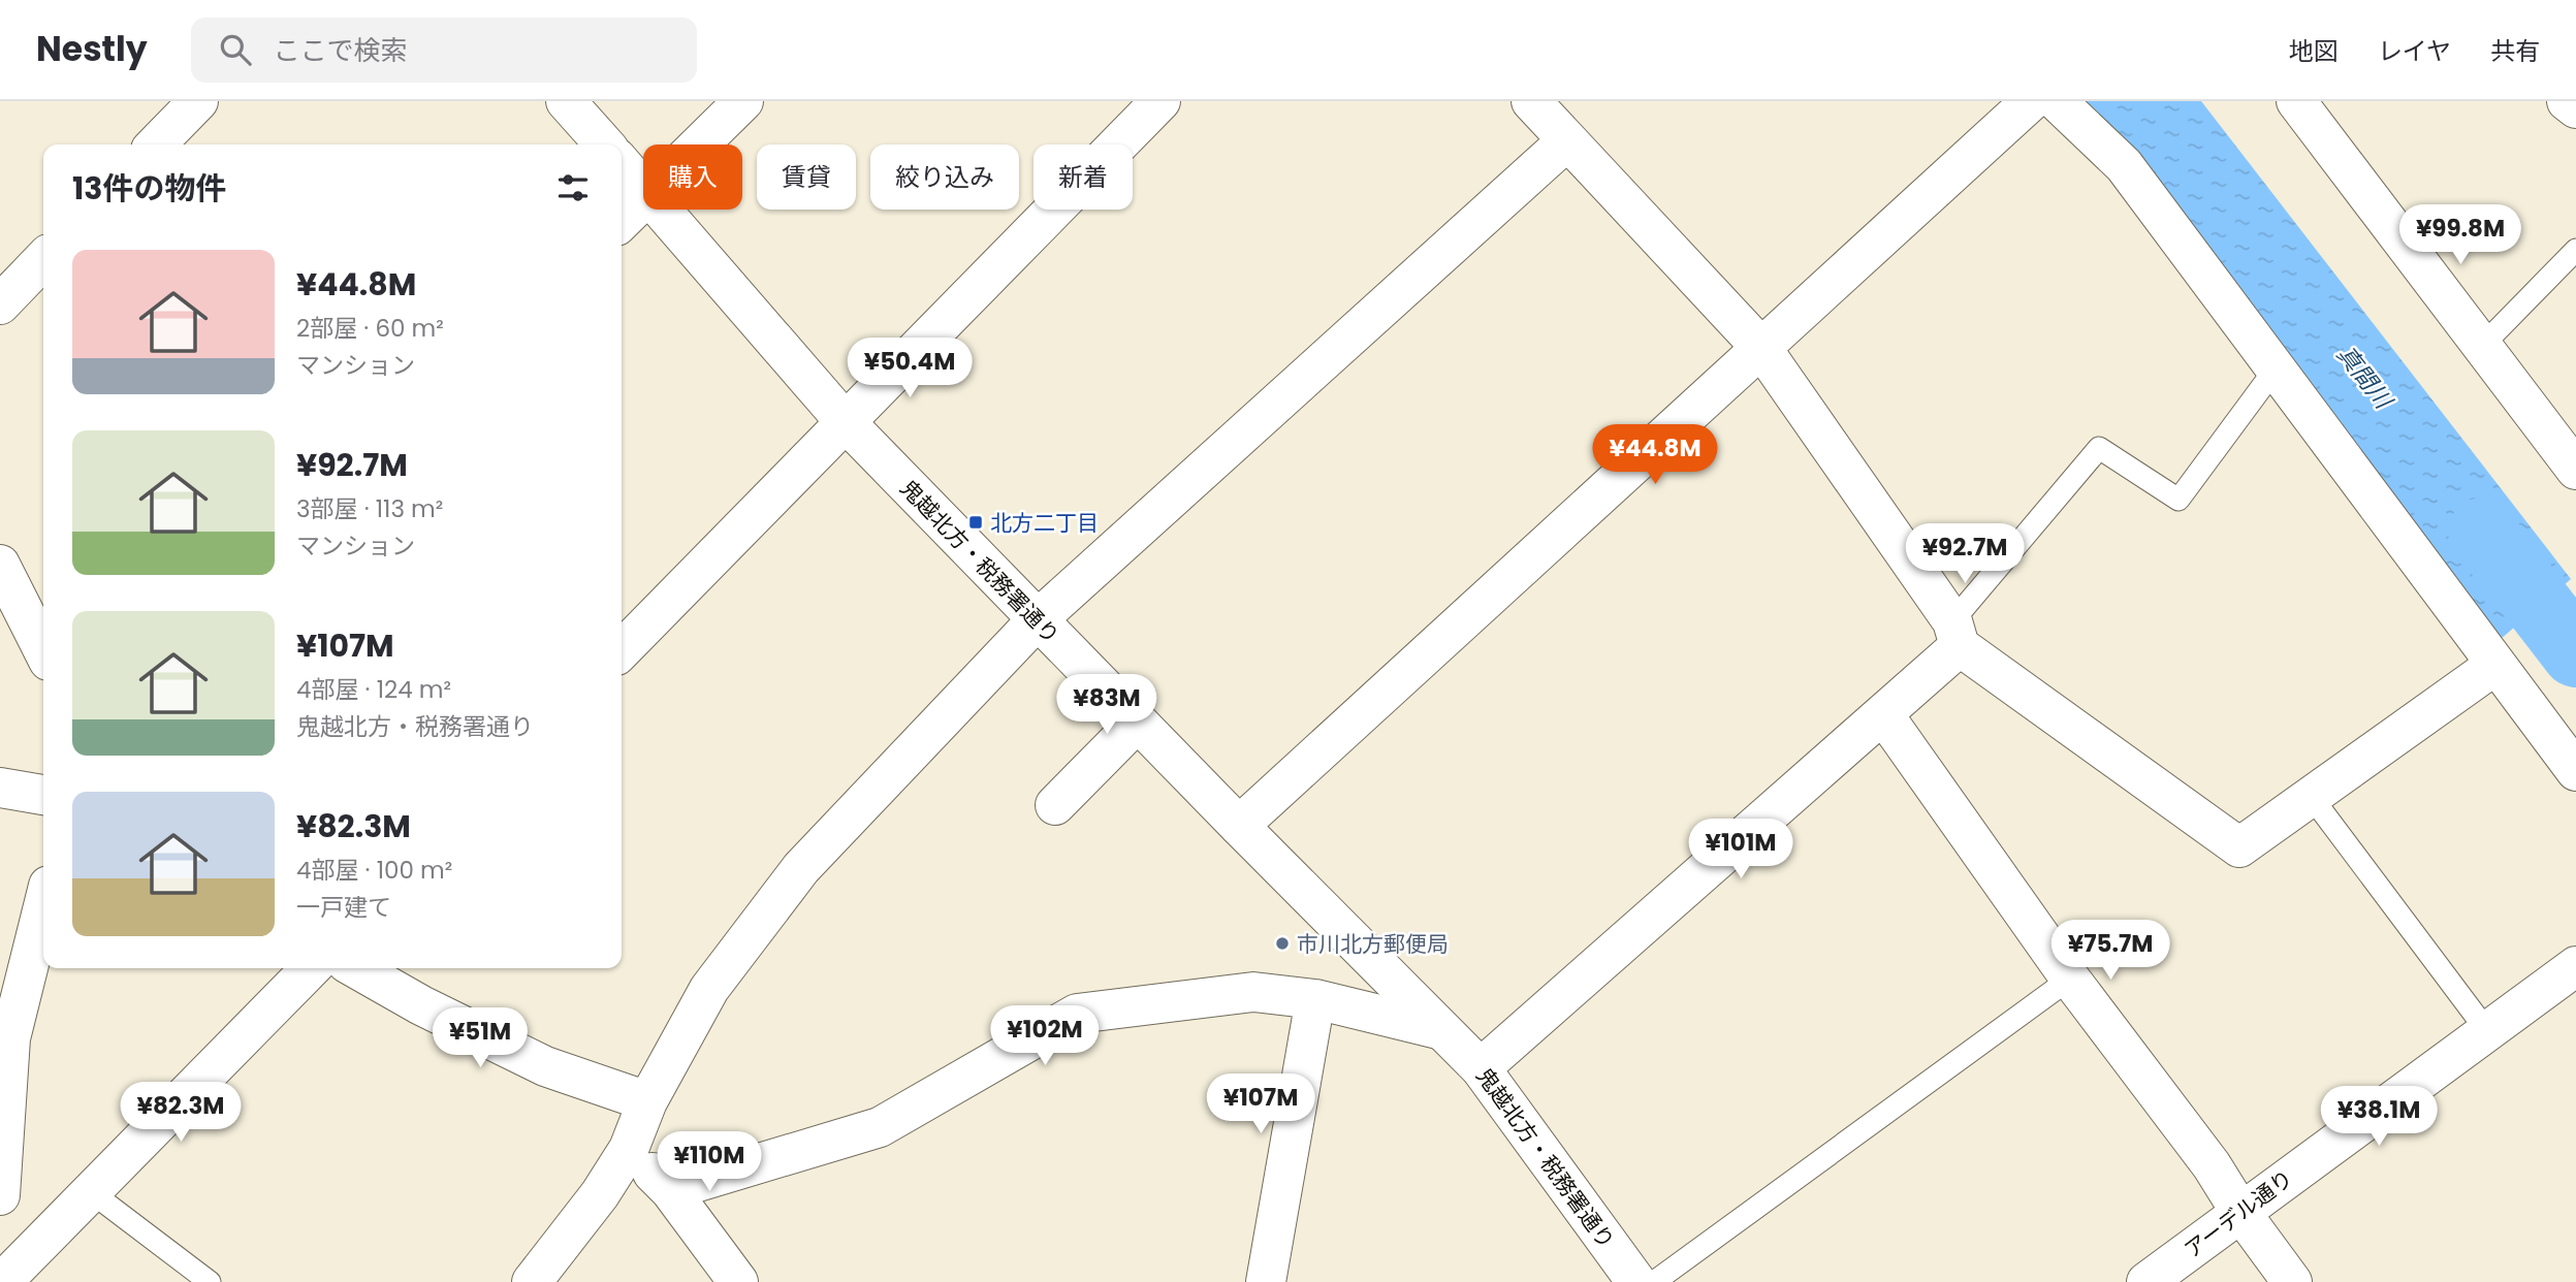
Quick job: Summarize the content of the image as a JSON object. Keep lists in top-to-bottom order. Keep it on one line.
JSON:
{"streets":{"street":["鬼越北方・税務署通り","アーデル通り"]},"water":["真間川"],"places":{"transit":["北方二丁目"],"other":["市川北方郵便局"]},"page":{"header":"Nestly","search":"ここで検索","nav":["地図","レイヤ","共有"],"chip":["購入","賃貸","絞り込み","新着"],"heading":"13件の物件","price":["¥99.8M","¥50.4M","¥44.8M","¥92.7M","¥83M","¥101M","¥75.7M","¥102M","¥51M","¥107M","¥82.3M","¥38.1M","¥110M"],"list":[{"name":"¥44.8M","note":"2部屋 · 60 m² · マンション"},{"name":"¥92.7M","note":"3部屋 · 113 m² · マンション"},{"name":"¥107M","note":"4部屋 · 124 m² · 鬼越北方・税務署通り"},{"name":"¥82.3M","note":"4部屋 · 100 m² · 一戸建て"}]}}
